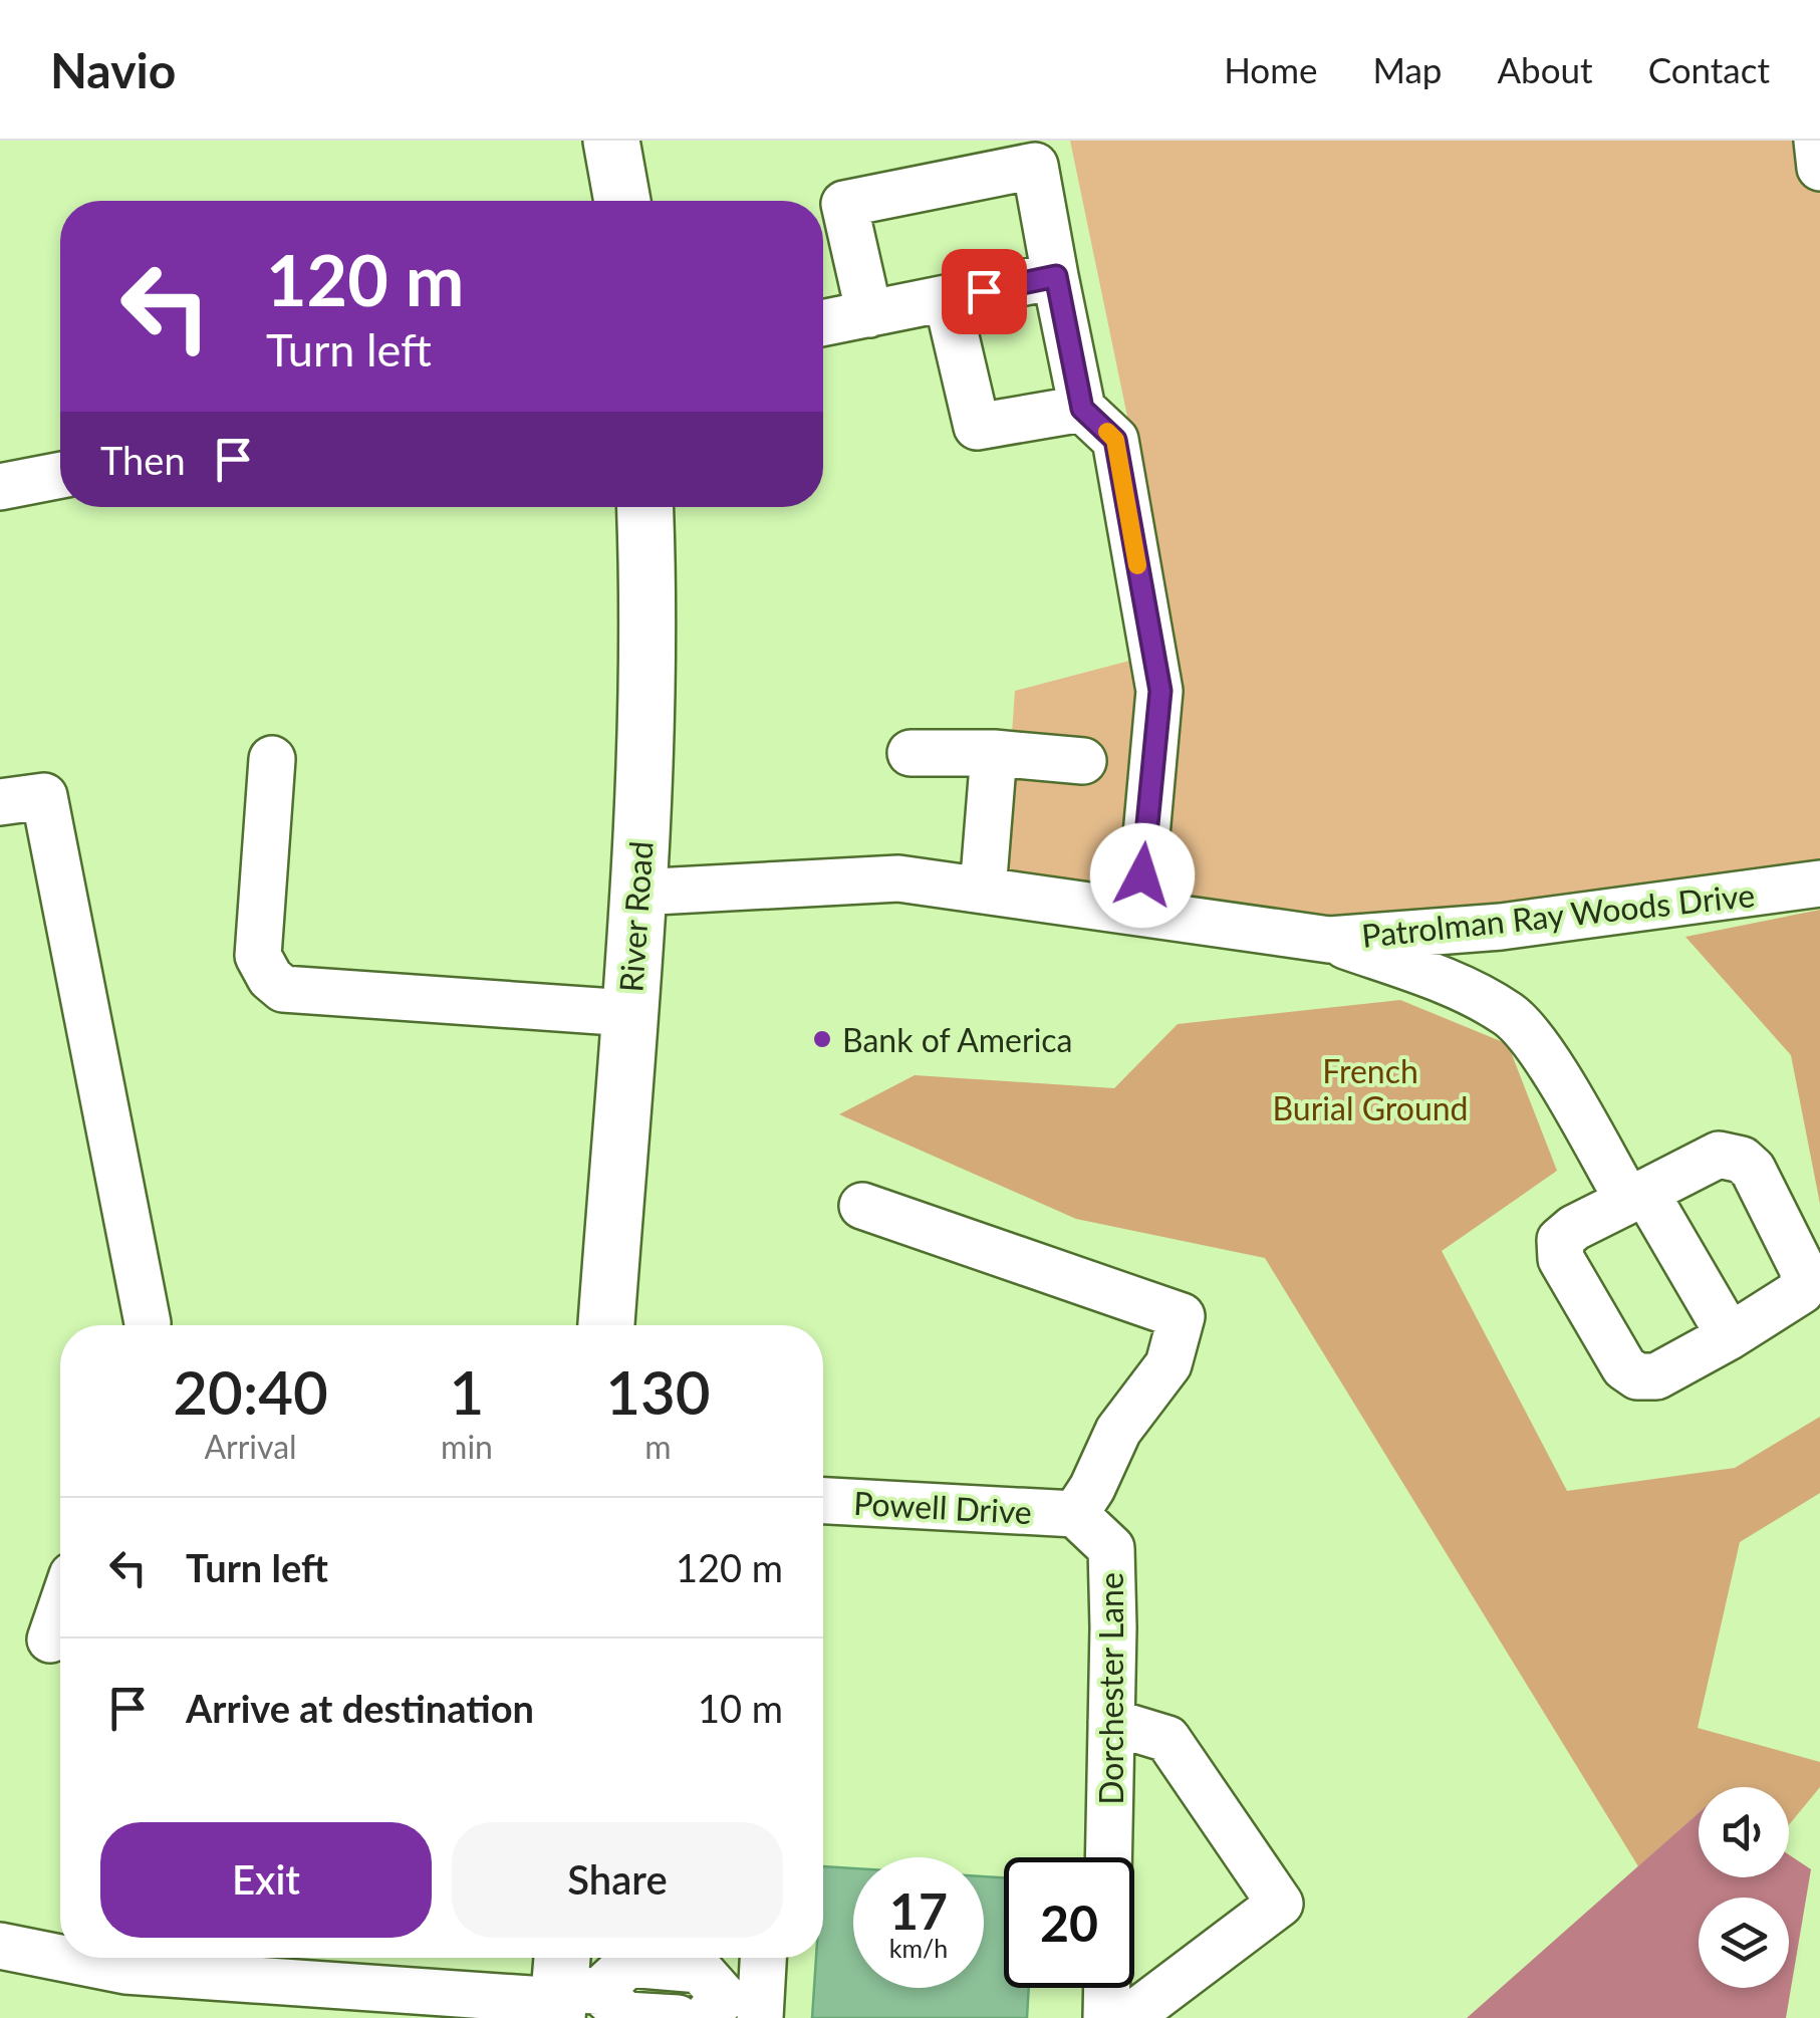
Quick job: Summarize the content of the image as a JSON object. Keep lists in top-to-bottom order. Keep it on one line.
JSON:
{"streets":{"main road":["River Road"],"street":["Patrolman Ray Woods Drive","Powell Drive","Dorchester Lane"]},"crossings":[["Patrolman Ray Woods Drive","River Road"],["Powell Drive","Dorchester Lane"]],"parks":["French Burial Ground"],"places":["Bank of America"],"page":{"header":"Navio","nav":["Home","Map","About","Contact"],"turn":["120 m","Turn left"],"then":"Then","eta":["20:40","Arrival","1","min","130","m"],"list":[{"name":"Turn left","value":"120 m"},{"name":"Arrive at destination","value":"10 m"}],"buttons":["Exit","Share"],"speed":"17 km/h","limit":"20"}}
